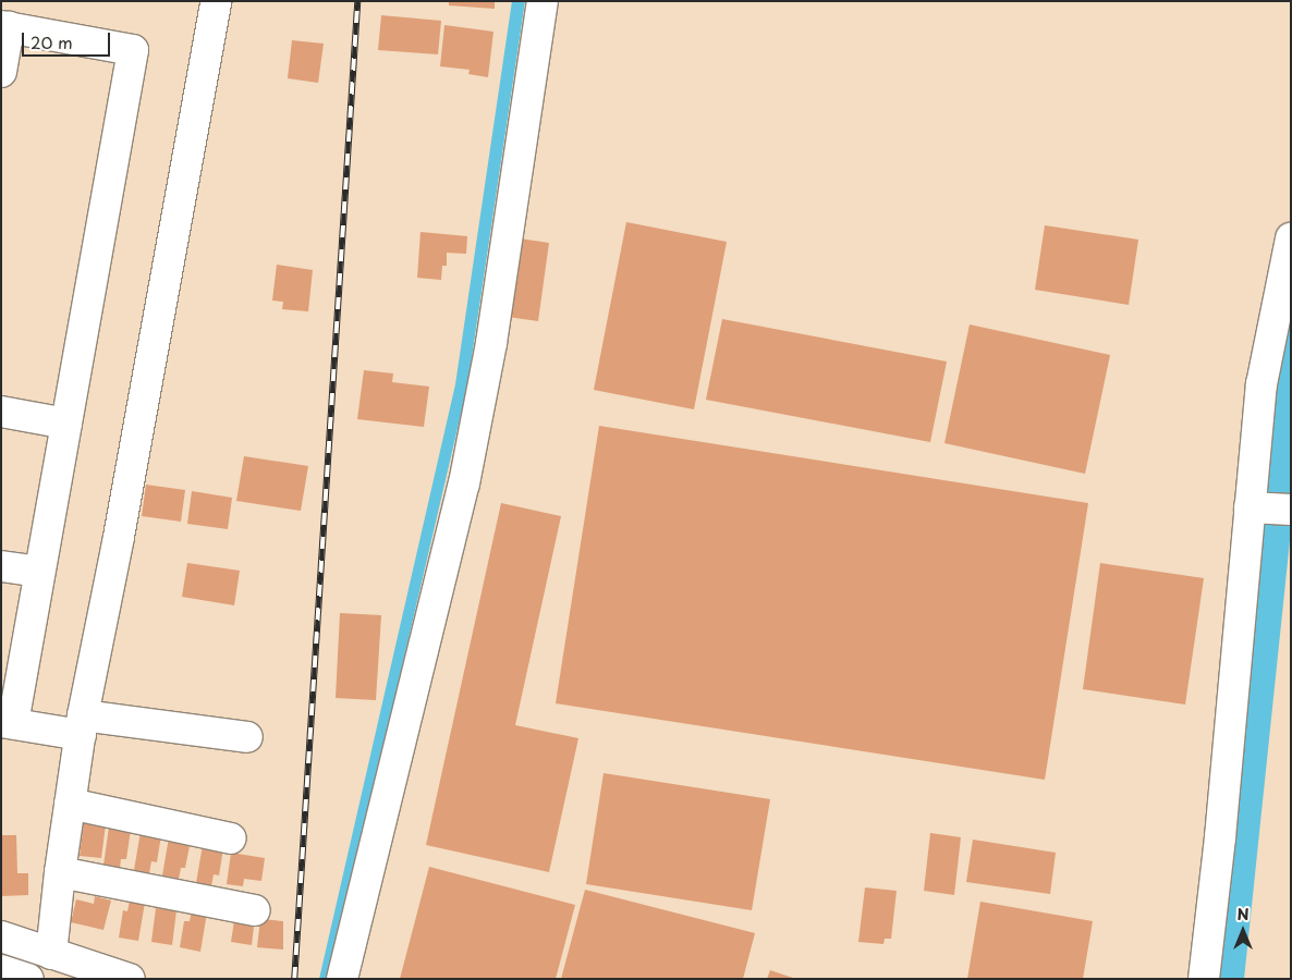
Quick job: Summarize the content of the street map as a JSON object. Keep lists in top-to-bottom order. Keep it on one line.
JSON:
{"scale_bar":"20 m","north":"top"}
